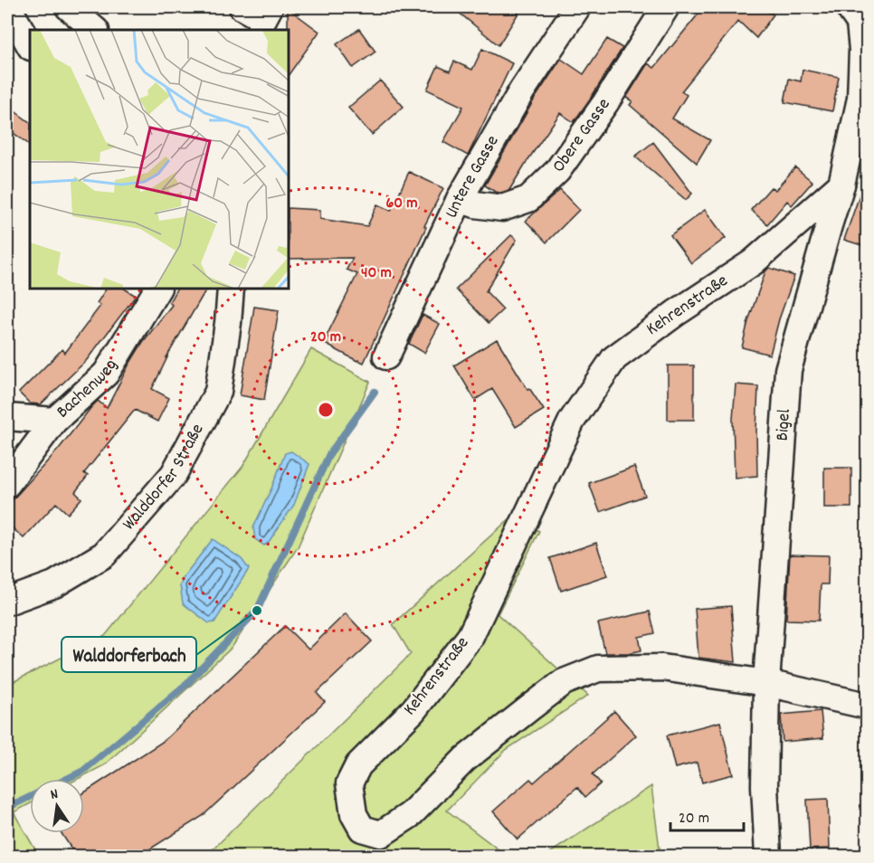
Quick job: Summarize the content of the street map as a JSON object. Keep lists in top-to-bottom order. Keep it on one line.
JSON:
{"streets":{"street":["Obere Gasse","Untere Gasse","Kehrenstraße","Bachenweg","Bigel","Walddorfer Straße"]},"crossings":[["Obere Gasse","Untere Gasse"],["Kehrenstraße","Bigel"]],"places":["Walddorferbach"],"scale_bar":"20 m","north":"top","rings":["60 m","40 m","20 m"]}
